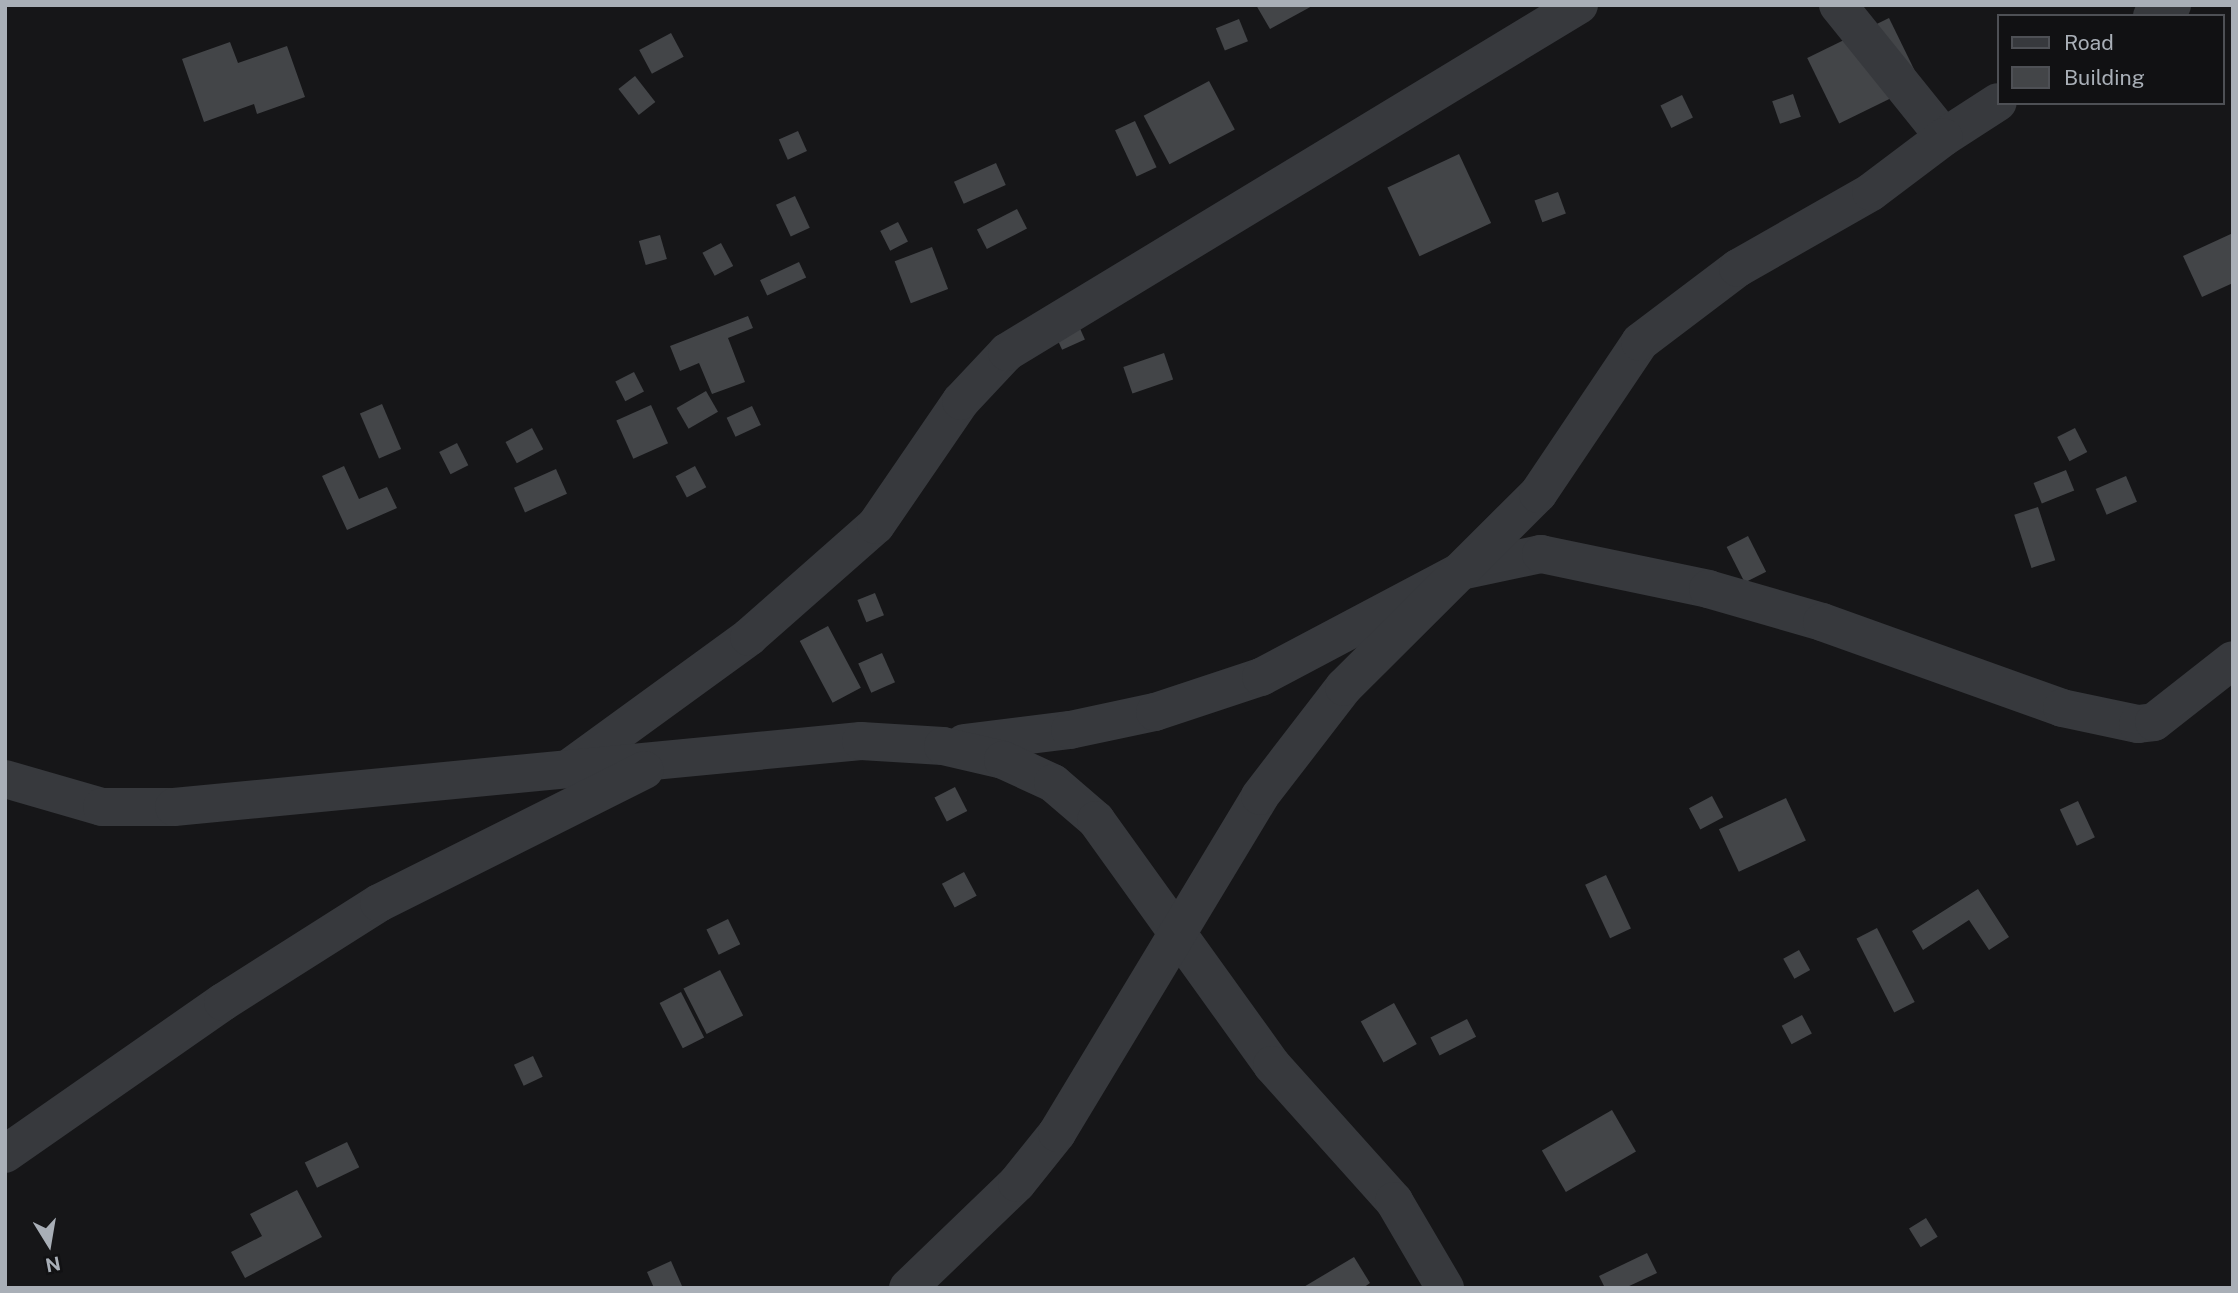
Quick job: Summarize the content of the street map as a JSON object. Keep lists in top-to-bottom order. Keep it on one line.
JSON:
{"legend":["Road","Building"],"north":"bottom"}
